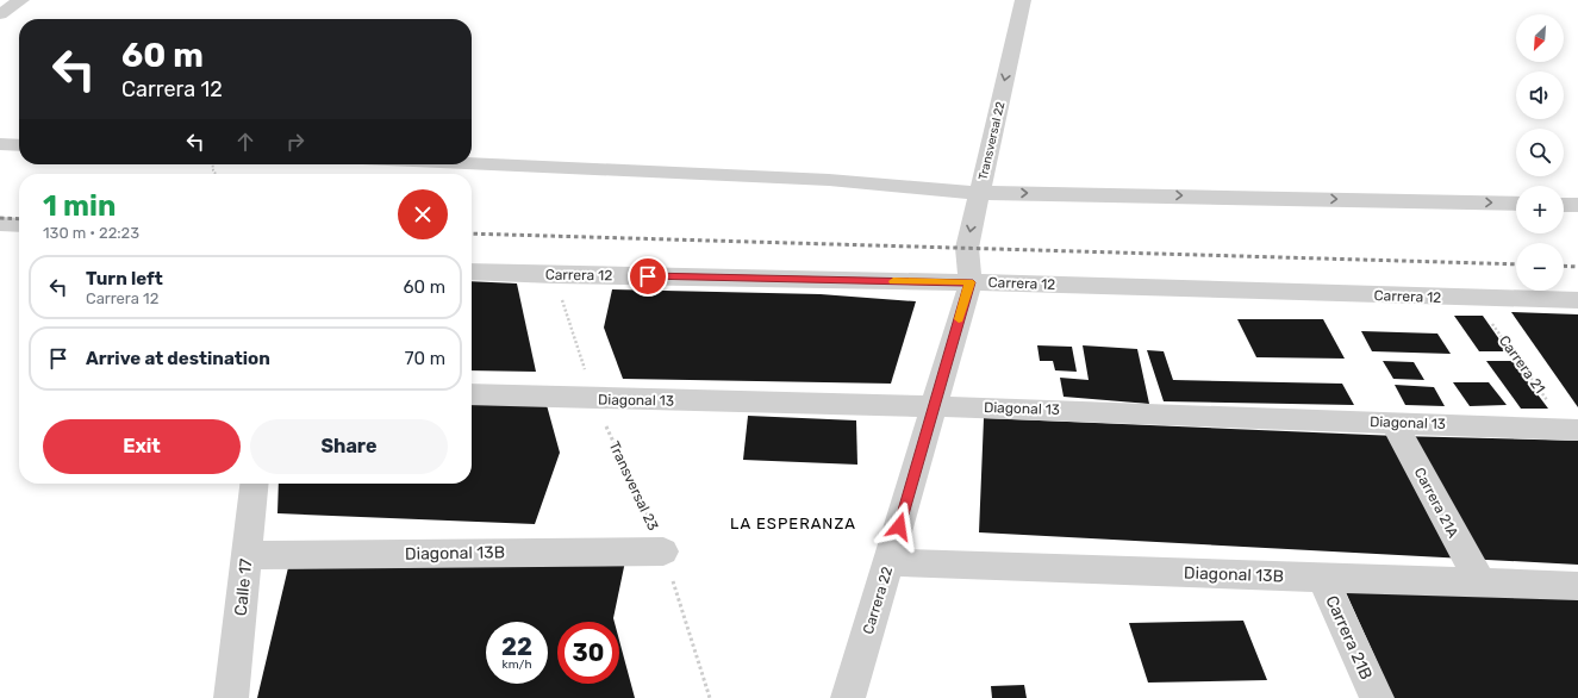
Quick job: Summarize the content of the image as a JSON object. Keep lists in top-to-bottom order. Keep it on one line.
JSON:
{"streets":{"street":["Transversal 22","Carrera 12","Diagonal 13","Carrera 21A","Diagonal 13B","Calle 17","Carrera 22","Carrera 21B"],"path":["Carrera 21","Transversal 23"]},"crossings":[["Transversal 22","Carrera 12"],["Transversal 22","Carrera 22"],["Carrera 12","Carrera 21"],["Carrera 12","Transversal 23"],["Carrera 12","Carrera 22"],["Carrera 21","Diagonal 13"],["Diagonal 13","Transversal 23"],["Diagonal 13","Carrera 21A"],["Diagonal 13","Carrera 22"],["Transversal 23","Diagonal 13B"],["Carrera 21A","Diagonal 13B"],["Diagonal 13B","Calle 17"],["Diagonal 13B","Carrera 22"],["Diagonal 13B","Carrera 21B"]],"one_way":["Transversal 22"],"districts":["LA ESPERANZA"],"north":"bottom left","page":{"map_buttons":["+","−"],"turn":["60 m","Carrera 12"],"heading":["1 min","130 m · 22:23"],"list":[{"name":"Turn left","note":"Carrera 12","value":"60 m"},{"name":"Arrive at destination","value":"70 m"}],"buttons":["Exit","Share"],"speed":"22 km/h","limit":"30"}}
